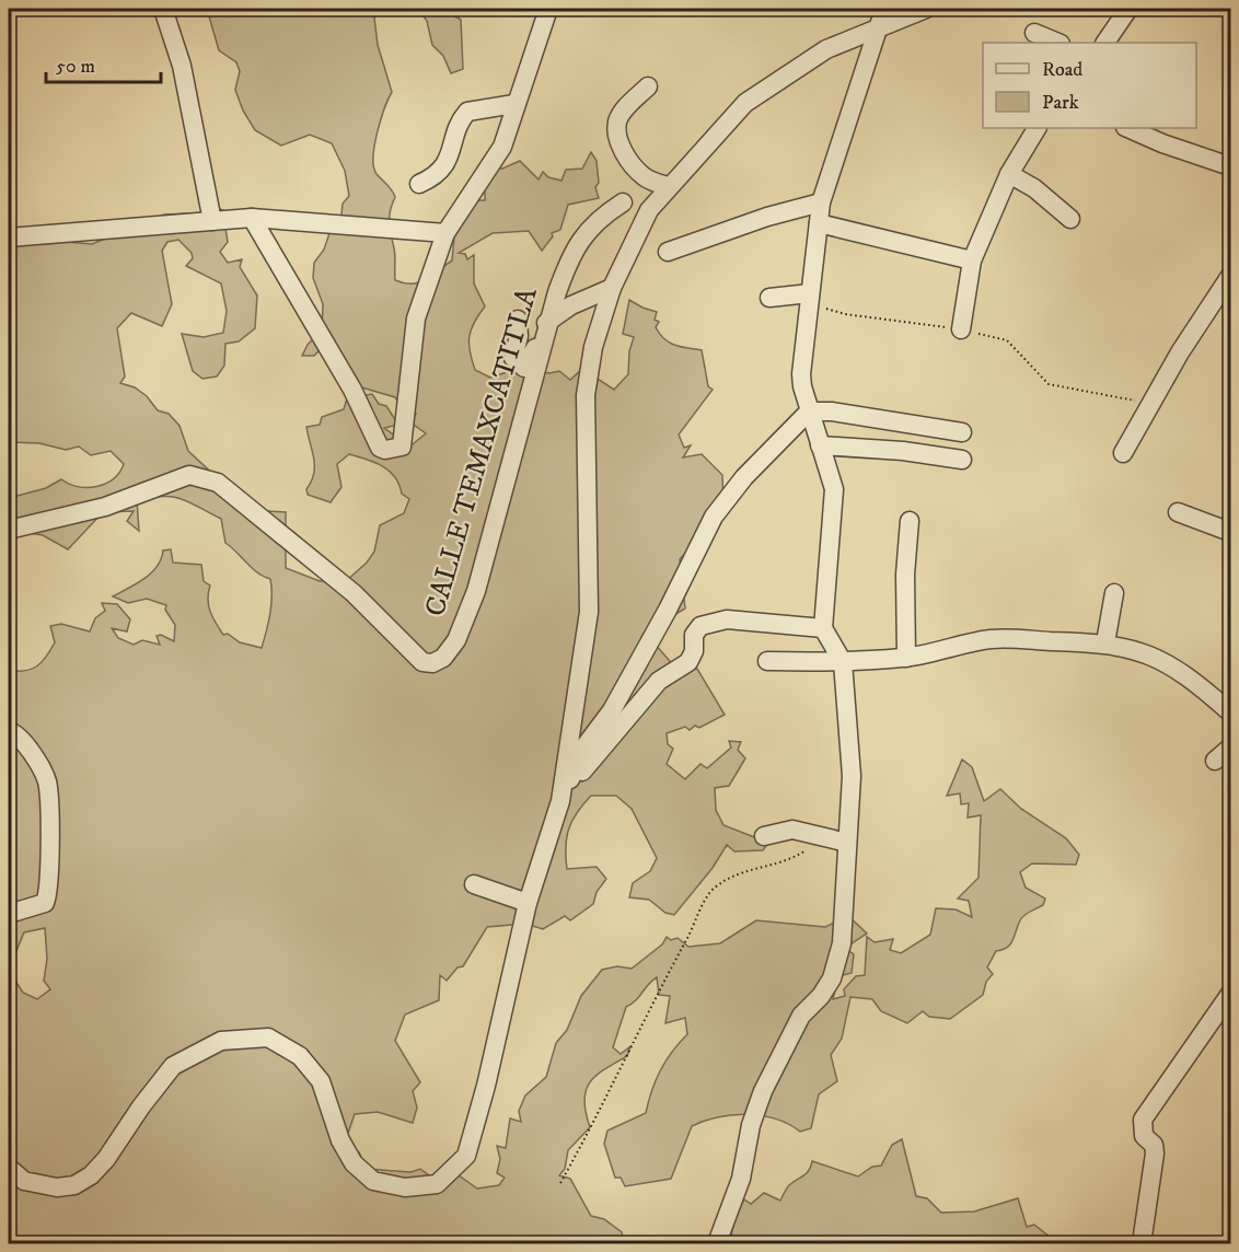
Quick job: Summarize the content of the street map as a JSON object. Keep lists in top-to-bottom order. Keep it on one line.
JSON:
{"streets":{"street":["CALLE TEMAXCATITLA"]},"legend":["Road","Park"],"scale_bar":"50 m"}
